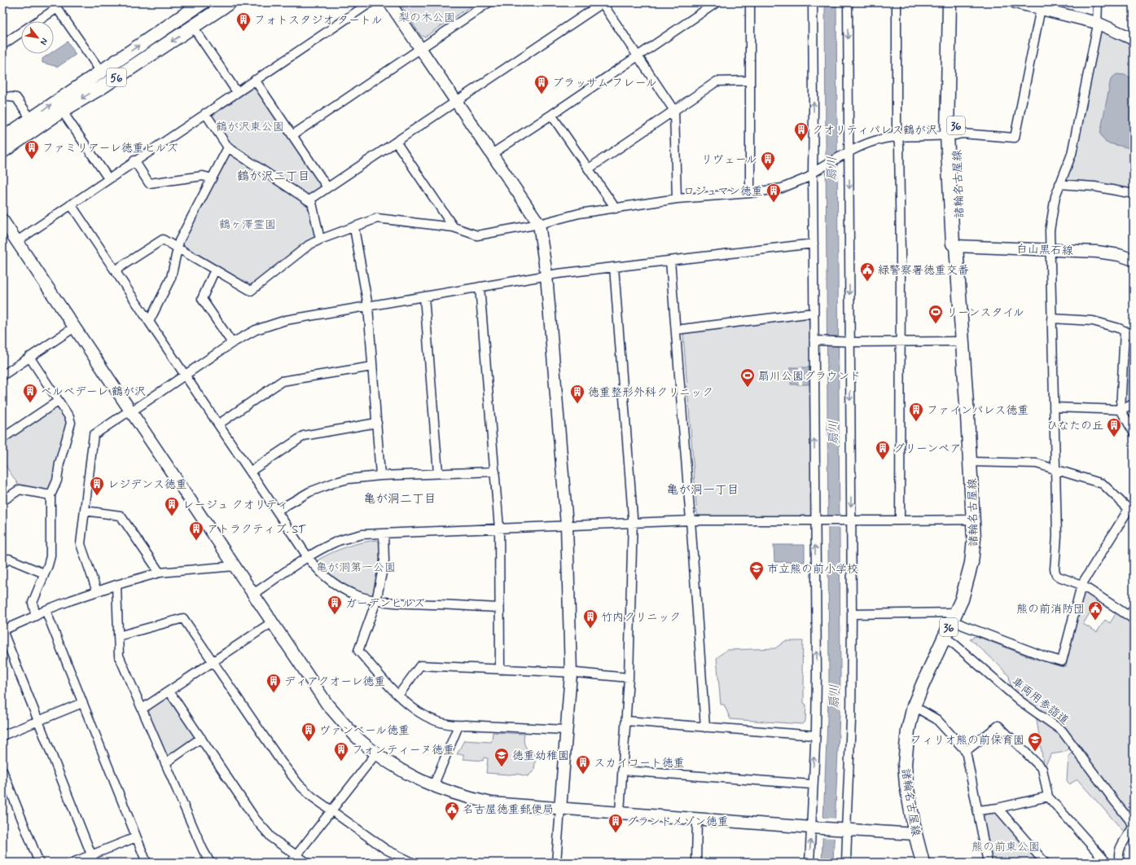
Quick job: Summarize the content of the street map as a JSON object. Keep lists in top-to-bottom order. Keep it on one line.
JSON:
{"streets":{"main road":["56","36","諸輪名古屋線"],"street":["白山黒石線","車両用参詣道"]},"crossings":[["諸輪名古屋線","白山黒石線"],["諸輪名古屋線","車両用参詣道"]],"districts":["鶴が沢二丁目","亀が洞一丁目","亀が洞二丁目"],"water":["扇川"],"parks":["梨の木公園","鶴が沢東公園","鶴ヶ澤霊園","亀が洞第一公園","熊の前東公園"],"places":{"building":["フォトスタジオ タートル","ブラッサム フレール","クオリティパレス鶴が沢","ファミリアーレ徳重ヒルズ","リヴェール","ロジュマン徳重","ベルベデーレ 鶴が沢","徳重整形外科クリニック","ファインパレス徳重","ひなたの丘","グリーンペア","レジデンス徳重","レージュ クオリティ","アトラクティブ. ST","ガーデンヒルズ","竹内クリニック","ディアクオーレ徳重","ヴァンベール徳重","フォンティーヌ徳重","スカイコート徳重","グランドメゾン徳重"],"public building":["緑警察署徳重交番","熊の前消防団","名古屋徳重郵便局"],"sports":["リーンスタイル","扇川公園グラウンド"],"school or university":["市立熊の前小学校","フィリオ熊の前保育園","徳重幼稚園"]},"north":"bottom right"}
